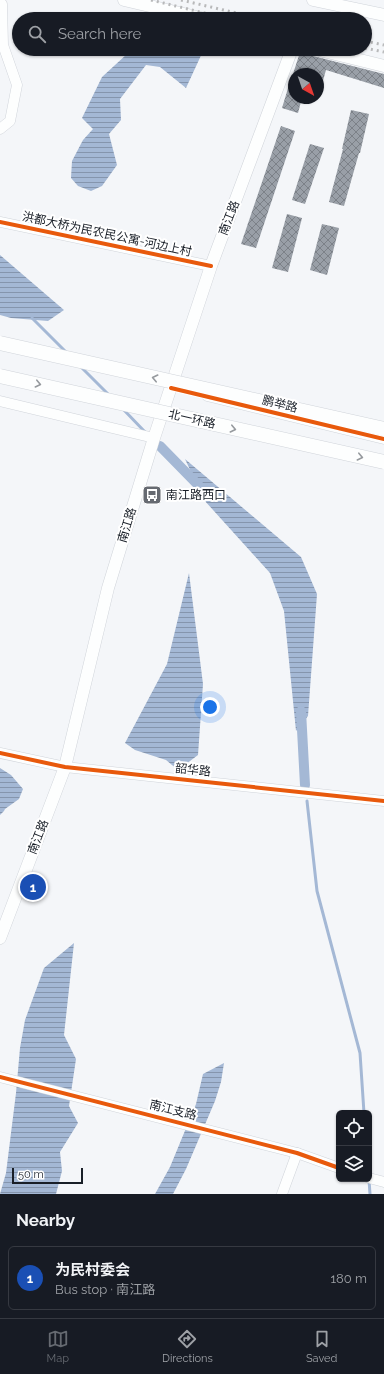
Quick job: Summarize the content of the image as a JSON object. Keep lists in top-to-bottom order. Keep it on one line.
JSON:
{"streets":{"highway":["北一环路"],"main road":["南江路"],"street":["洪都大桥为民农民公寓-河边上村","鹏举路","韶华路","南江支路"]},"crossings":[["南江路","洪都大桥为民农民公寓-河边上村"],["南江路","鹏举路"],["南江路","韶华路"]],"places":{"bus stop":["南江路西口"]},"scale_bar":"50 m","north":"bottom right","page":{"search":"Search here","pins":"1","scale":"50 m","heading":"Nearby","list":[{"mark":"1","name":"为民村委会","note":"Bus stop · 南江路","value":"180 m"}],"nav":["Map","Directions","Saved"]}}
